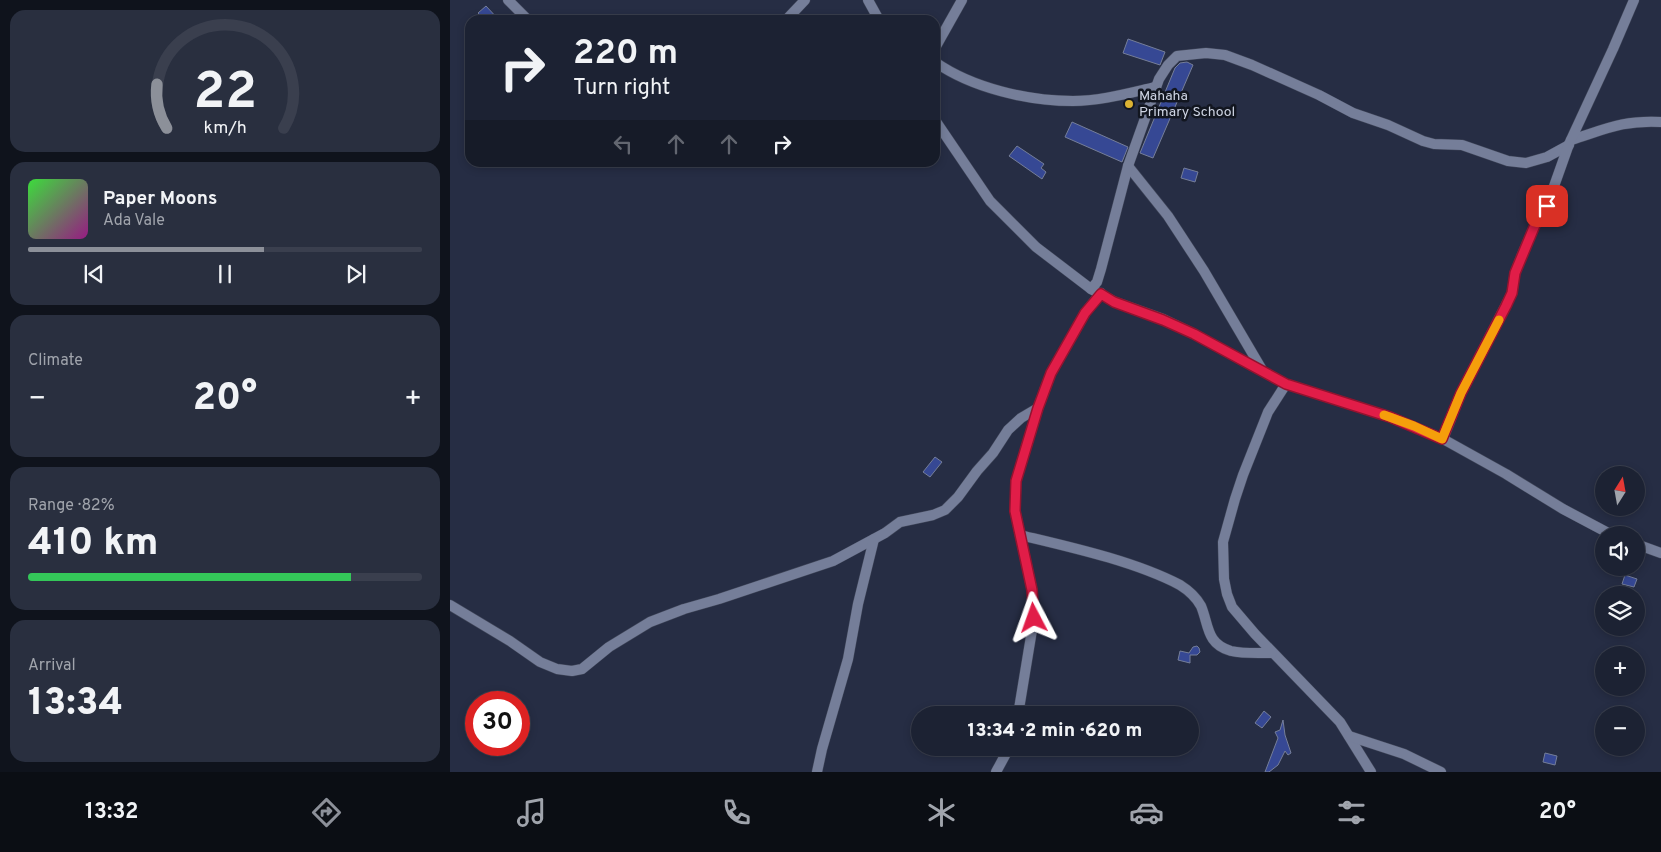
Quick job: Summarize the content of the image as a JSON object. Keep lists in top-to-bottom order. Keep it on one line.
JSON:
{"places":["Mahaha Primary School"],"north":"top","page":{"turn":["220 m","Turn right"],"song":["Paper Moons","Ada Vale"],"tile":["Climate",["Range · 82%","410 km"],["Arrival","13:34"]],"heat":["−","20°","+"],"map_buttons":["+","−"],"limit":"30","trip":"13:34 · 2 min · 620 m","tabs":["13:32","20°"],"gauge":["22","km/h"]}}
